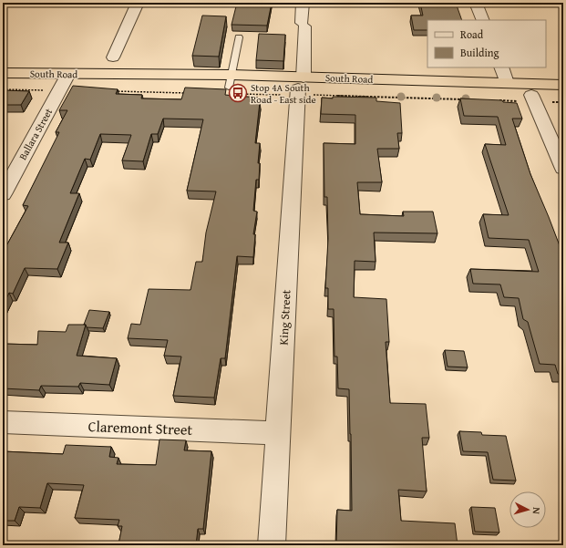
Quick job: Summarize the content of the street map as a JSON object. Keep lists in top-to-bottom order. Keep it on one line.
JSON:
{"streets":{"highway":["South Road"],"street":["Ballara Street","King Street","Claremont Street"]},"crossings":[["South Road","Ballara Street"],["South Road","King Street"],["King Street","Claremont Street"]],"places":{"bus stop":["Stop 4A South Road - East side"]},"legend":["Road","Building"],"north":"right"}
